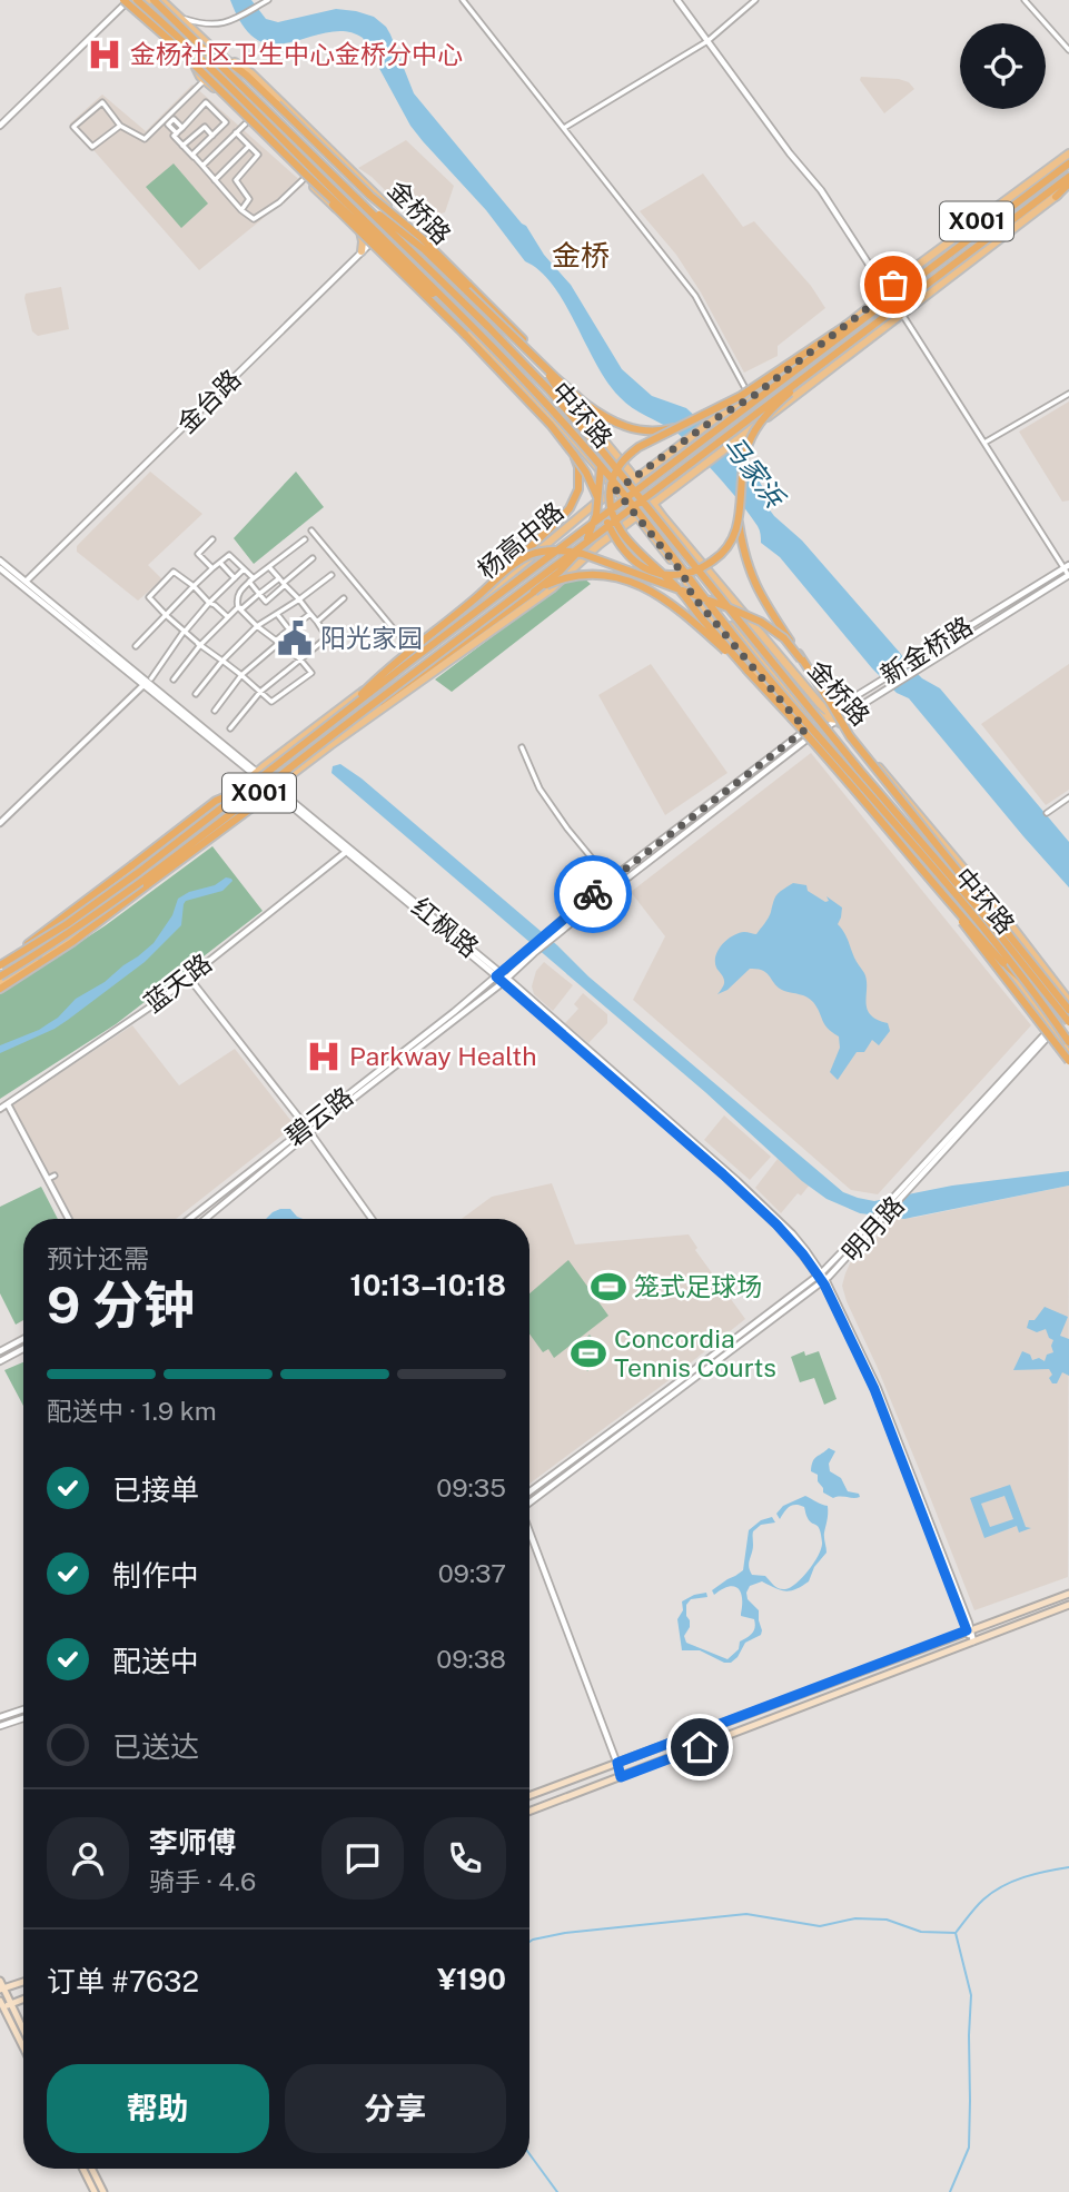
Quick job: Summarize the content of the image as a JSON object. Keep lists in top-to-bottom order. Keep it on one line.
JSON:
{"streets":{"highway":["X001","中环路","杨高中路"],"main road":["金桥路"],"street":["金台路","新金桥路","红枫路","蓝天路","碧云路","明月路"]},"crossings":[["金桥路","金台路"],["金桥路","杨高中路"],["金桥路","新金桥路"],["金桥路","明月路"],["金台路","红枫路"],["杨高中路","红枫路"],["新金桥路","红枫路"],["新金桥路","碧云路"],["红枫路","蓝天路"],["红枫路","碧云路"],["红枫路","明月路"]],"districts":["金桥"],"water":["马家浜"],"places":{"hospital":["金杨社区卫生中心金桥分中心","Parkway Health"],"public building":["阳光家园"],"sports":["笼式足球场","Concordia Tennis Courts"]},"page":{"heading":["9 分钟","预计还需","10:13–10:18"],"panel":["李师傅","骑手 · 4.6","订单 #7632","¥190"],"bar":"配送中 · 1.9 km","list":[["已接单","09:35"],["制作中","09:37"],["配送中","09:38"],"已送达"],"buttons":["帮助","分享"]}}
